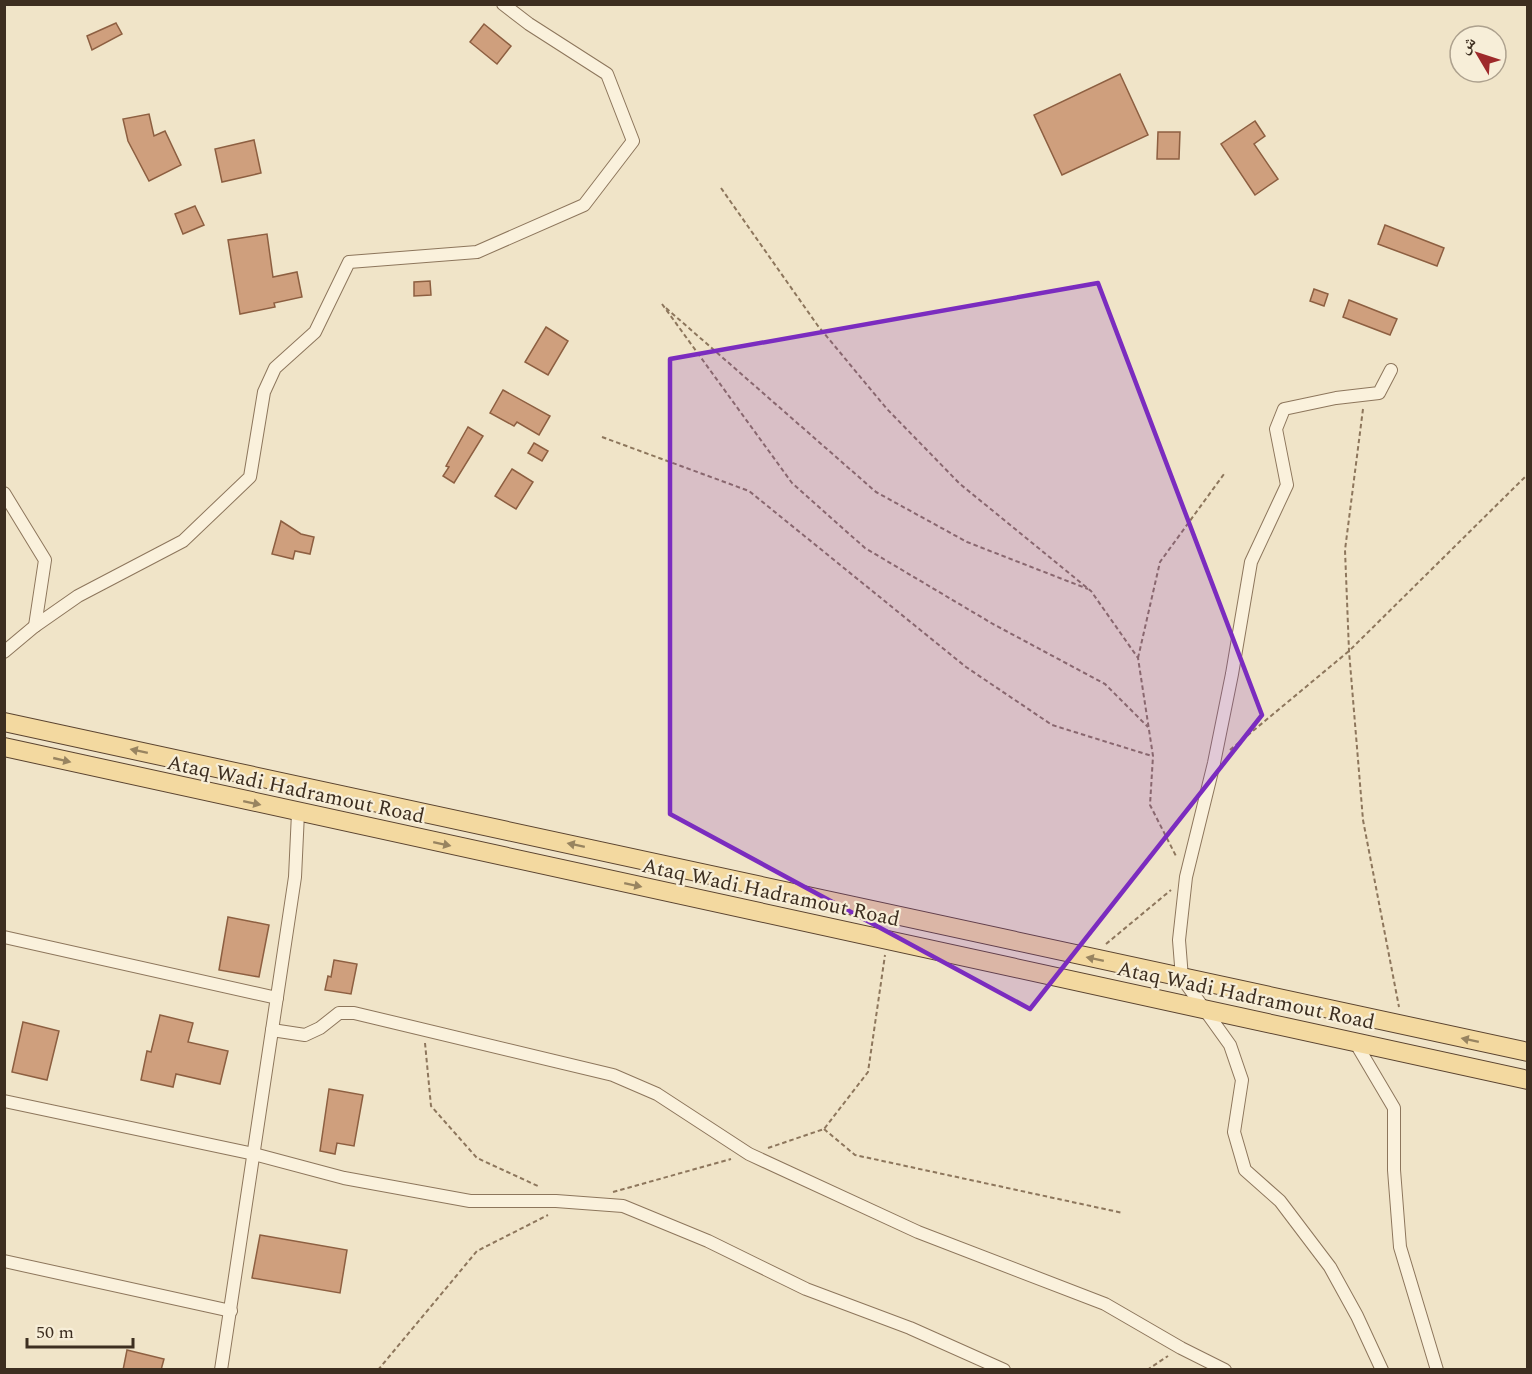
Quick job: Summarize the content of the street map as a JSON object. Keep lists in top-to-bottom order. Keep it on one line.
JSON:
{"streets":{"main road":["Ataq Wadi Hadramout Road"]},"scale_bar":"50 m","north":"top left"}
